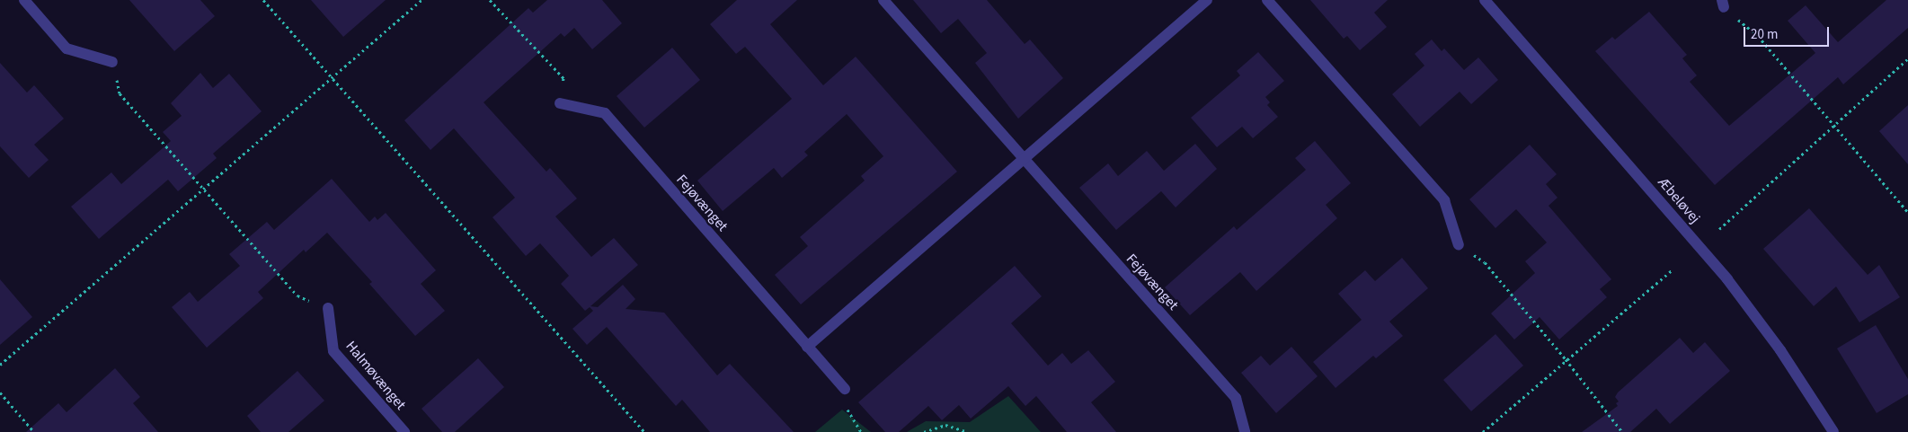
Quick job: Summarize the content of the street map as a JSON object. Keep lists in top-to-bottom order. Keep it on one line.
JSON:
{"streets":{"street":["Æbeløvej","Fejøvænget","Halmøvænget"]},"scale_bar":"20 m"}
